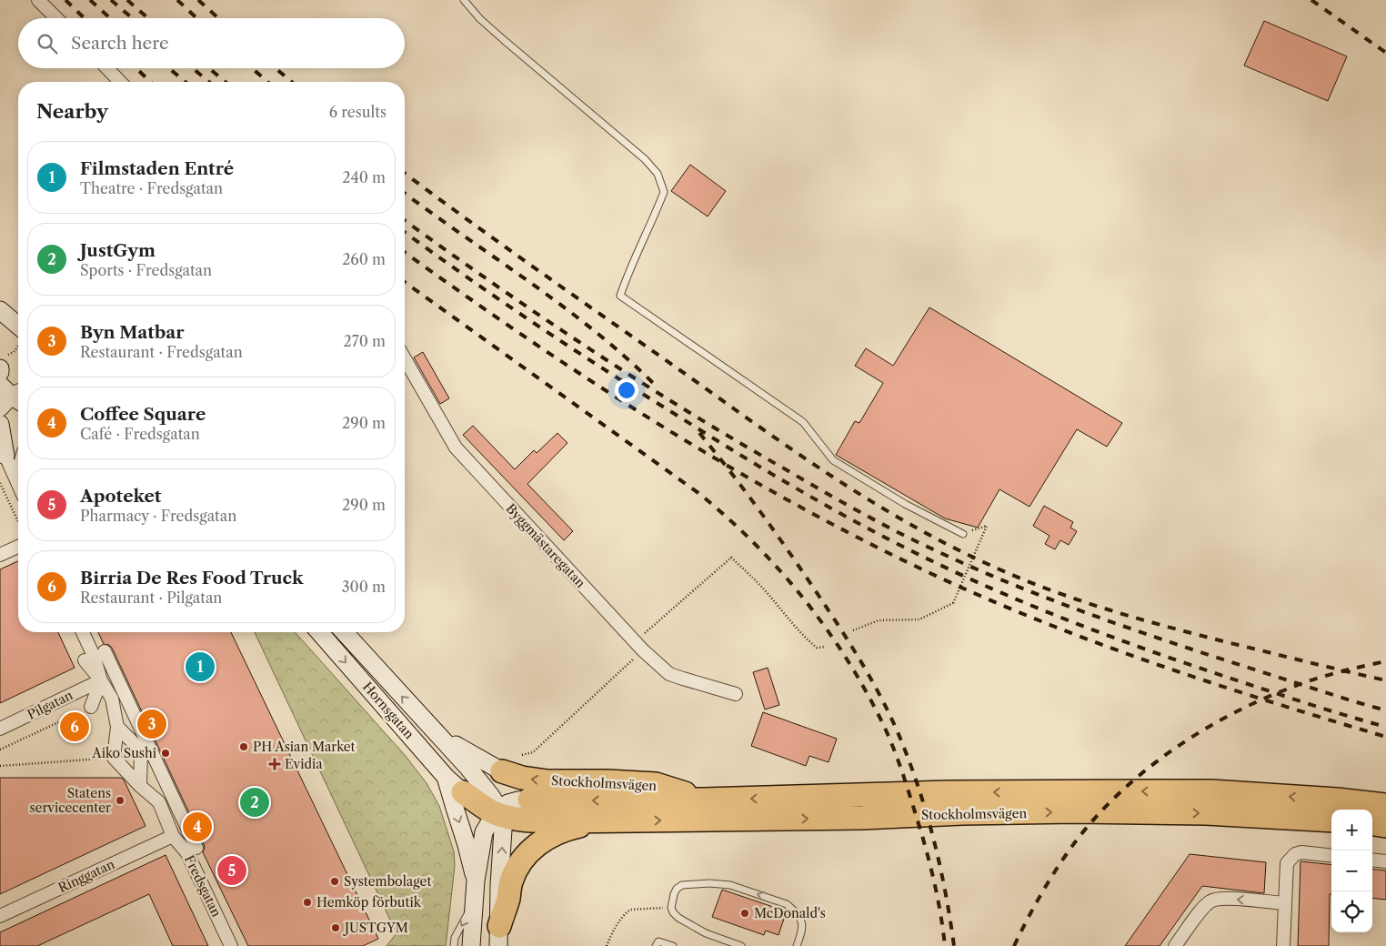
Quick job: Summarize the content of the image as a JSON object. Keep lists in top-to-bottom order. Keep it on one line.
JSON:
{"streets":{"highway":["Stockholmsvägen"],"main road":["Hornsgatan"],"street":["Byggmästaregatan","Pilgatan","Ringgatan","Fredsgatan"]},"crossings":[["Hornsgatan","Stockholmsvägen"],["Ringgatan","Fredsgatan"]],"places":{"other":["PH Asian Market","Aiko Sushi","Statens servicecenter","Systembolaget","Hemköp förbutik","McDonald's","JUSTGYM"],"health":["Evidia"]},"page":{"search":"Search here","heading":["Nearby","6 results"],"list":[{"mark":"1","name":"Filmstaden Entré","note":"Theatre · Fredsgatan","value":"240 m"},{"mark":"2","name":"JustGym","note":"Sports · Fredsgatan","value":"260 m"},{"mark":"3","name":"Byn Matbar","note":"Restaurant · Fredsgatan","value":"270 m"},{"mark":"4","name":"Coffee Square","note":"Café · Fredsgatan","value":"290 m"},{"mark":"5","name":"Apoteket","note":"Pharmacy · Fredsgatan","value":"290 m"},{"mark":"6","name":"Birria De Res Food Truck","note":"Restaurant · Pilgatan","value":"300 m"}],"pins":["1","3","6","2","4","5"],"map_buttons":["+","−"]}}
